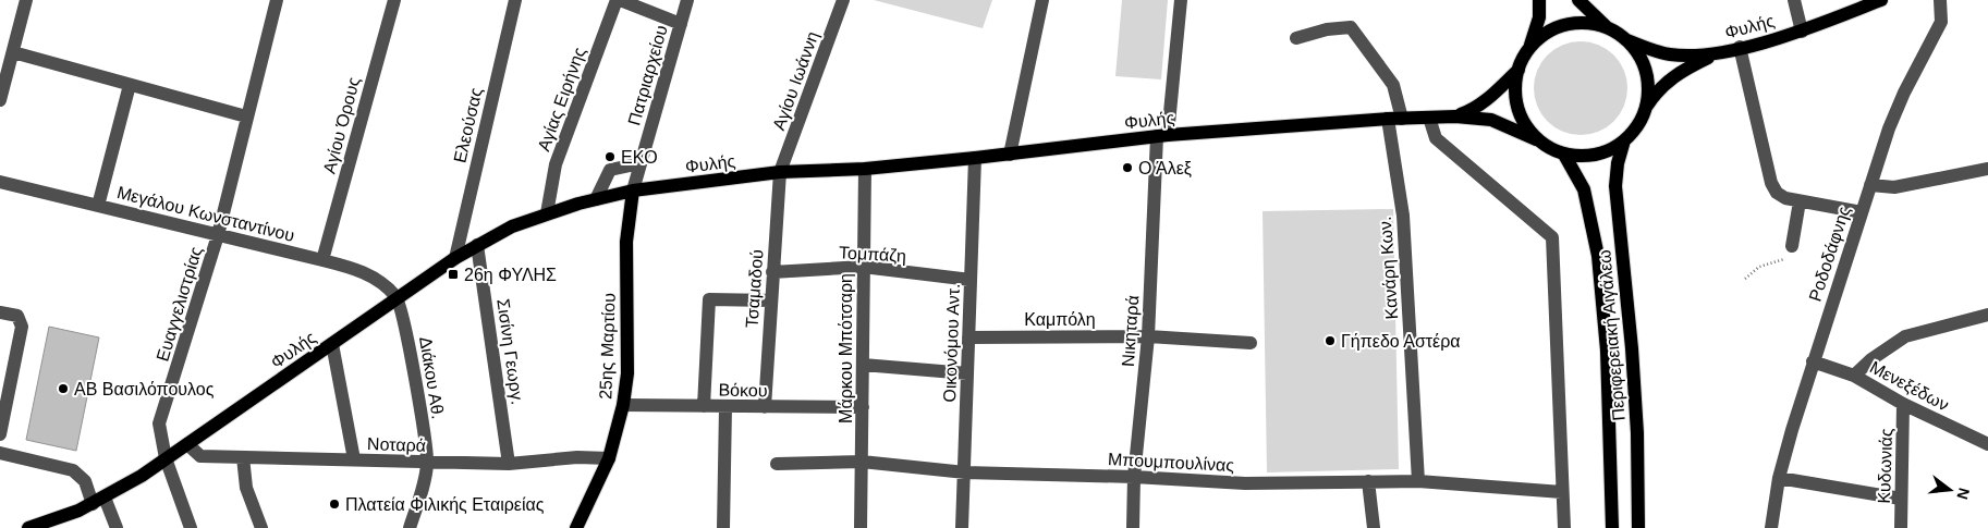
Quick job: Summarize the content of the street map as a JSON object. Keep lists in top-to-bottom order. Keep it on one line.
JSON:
{"streets":{"main road":["Φυλής","Περιφερειακή Αιγάλεω","25ης Μαρτίου"],"street":["Πατριαρχείου","Αγίου Ιωάννη","Αγίας Ειρήνης","Αγίου Όρους","Ελεούσας","Μεγάλου Κωνσταντίνου","Τομπάζη","Ροδοδάφνης","Κανάρη Κων.","Τσαμαδού","Ευαγγελιστρίας","Καμπόλη","Νικηταρά","Οικονόμου Αντ.","Μάρκου Μπότσαρη","Σισίνη Γεωργ.","Διάκου Αθ.","Μενεξέδων","Βόκου","Νοταρά","Μπουμπουλίνας","Κυδωνιάς"]},"crossings":[["Φυλής","Πατριαρχείου"],["Φυλής","Αγίου Ιωάννη"],["Φυλής","Αγίας Ειρήνης"],["Φυλής","Ελεούσας"],["Φυλής","Μεγάλου Κωνσταντίνου"],["Φυλής","Κανάρη Κων."],["Φυλής","Τσαμαδού"],["Φυλής","Ευαγγελιστρίας"],["Φυλής","Νικηταρά"],["Φυλής","Περιφερειακή Αιγάλεω"],["Φυλής","Οικονόμου Αντ."],["Φυλής","25ης Μαρτίου"],["Φυλής","Μάρκου Μπότσαρη"],["Φυλής","Σισίνη Γεωργ."],["Φυλής","Διάκου Αθ."],["Φυλής","Νοταρά"],["Πατριαρχείου","25ης Μαρτίου"],["Αγίου Ιωάννη","Τσαμαδού"],["Αγίου Όρους","Μεγάλου Κωνσταντίνου"],["Μεγάλου Κωνσταντίνου","Ευαγγελιστρίας"],["Μεγάλου Κωνσταντίνου","Διάκου Αθ."],["Τομπάζη","Τσαμαδού"],["Τομπάζη","Οικονόμου Αντ."],["Τομπάζη","Μάρκου Μπότσαρη"],["Ροδοδάφνης","Μενεξέδων"],["Κανάρη Κων.","Μπουμπουλίνας"],["Τσαμαδού","Βόκου"],["Καμπόλη","Νικηταρά"],["Καμπόλη","Οικονόμου Αντ."],["Νικηταρά","Μπουμπουλίνας"],["Οικονόμου Αντ.","Μπουμπουλίνας"],["25ης Μαρτίου","Βόκου"],["25ης Μαρτίου","Νοταρά"],["Μάρκου Μπότσαρη","Βόκου"],["Μάρκου Μπότσαρη","Μπουμπουλίνας"],["Σισίνη Γεωργ.","Νοταρά"],["Διάκου Αθ.","Νοταρά"],["Μενεξέδων","Κυδωνιάς"]],"places":{"other":["EKO","Ο Άλεξ","Γήπεδο Αστέρα","ΑΒ Βασιλόπουλος","Πλατεία Φιλικής Εταιρείας"],"transit":["26η ΦΥΛΗΣ"]},"north":"right"}
